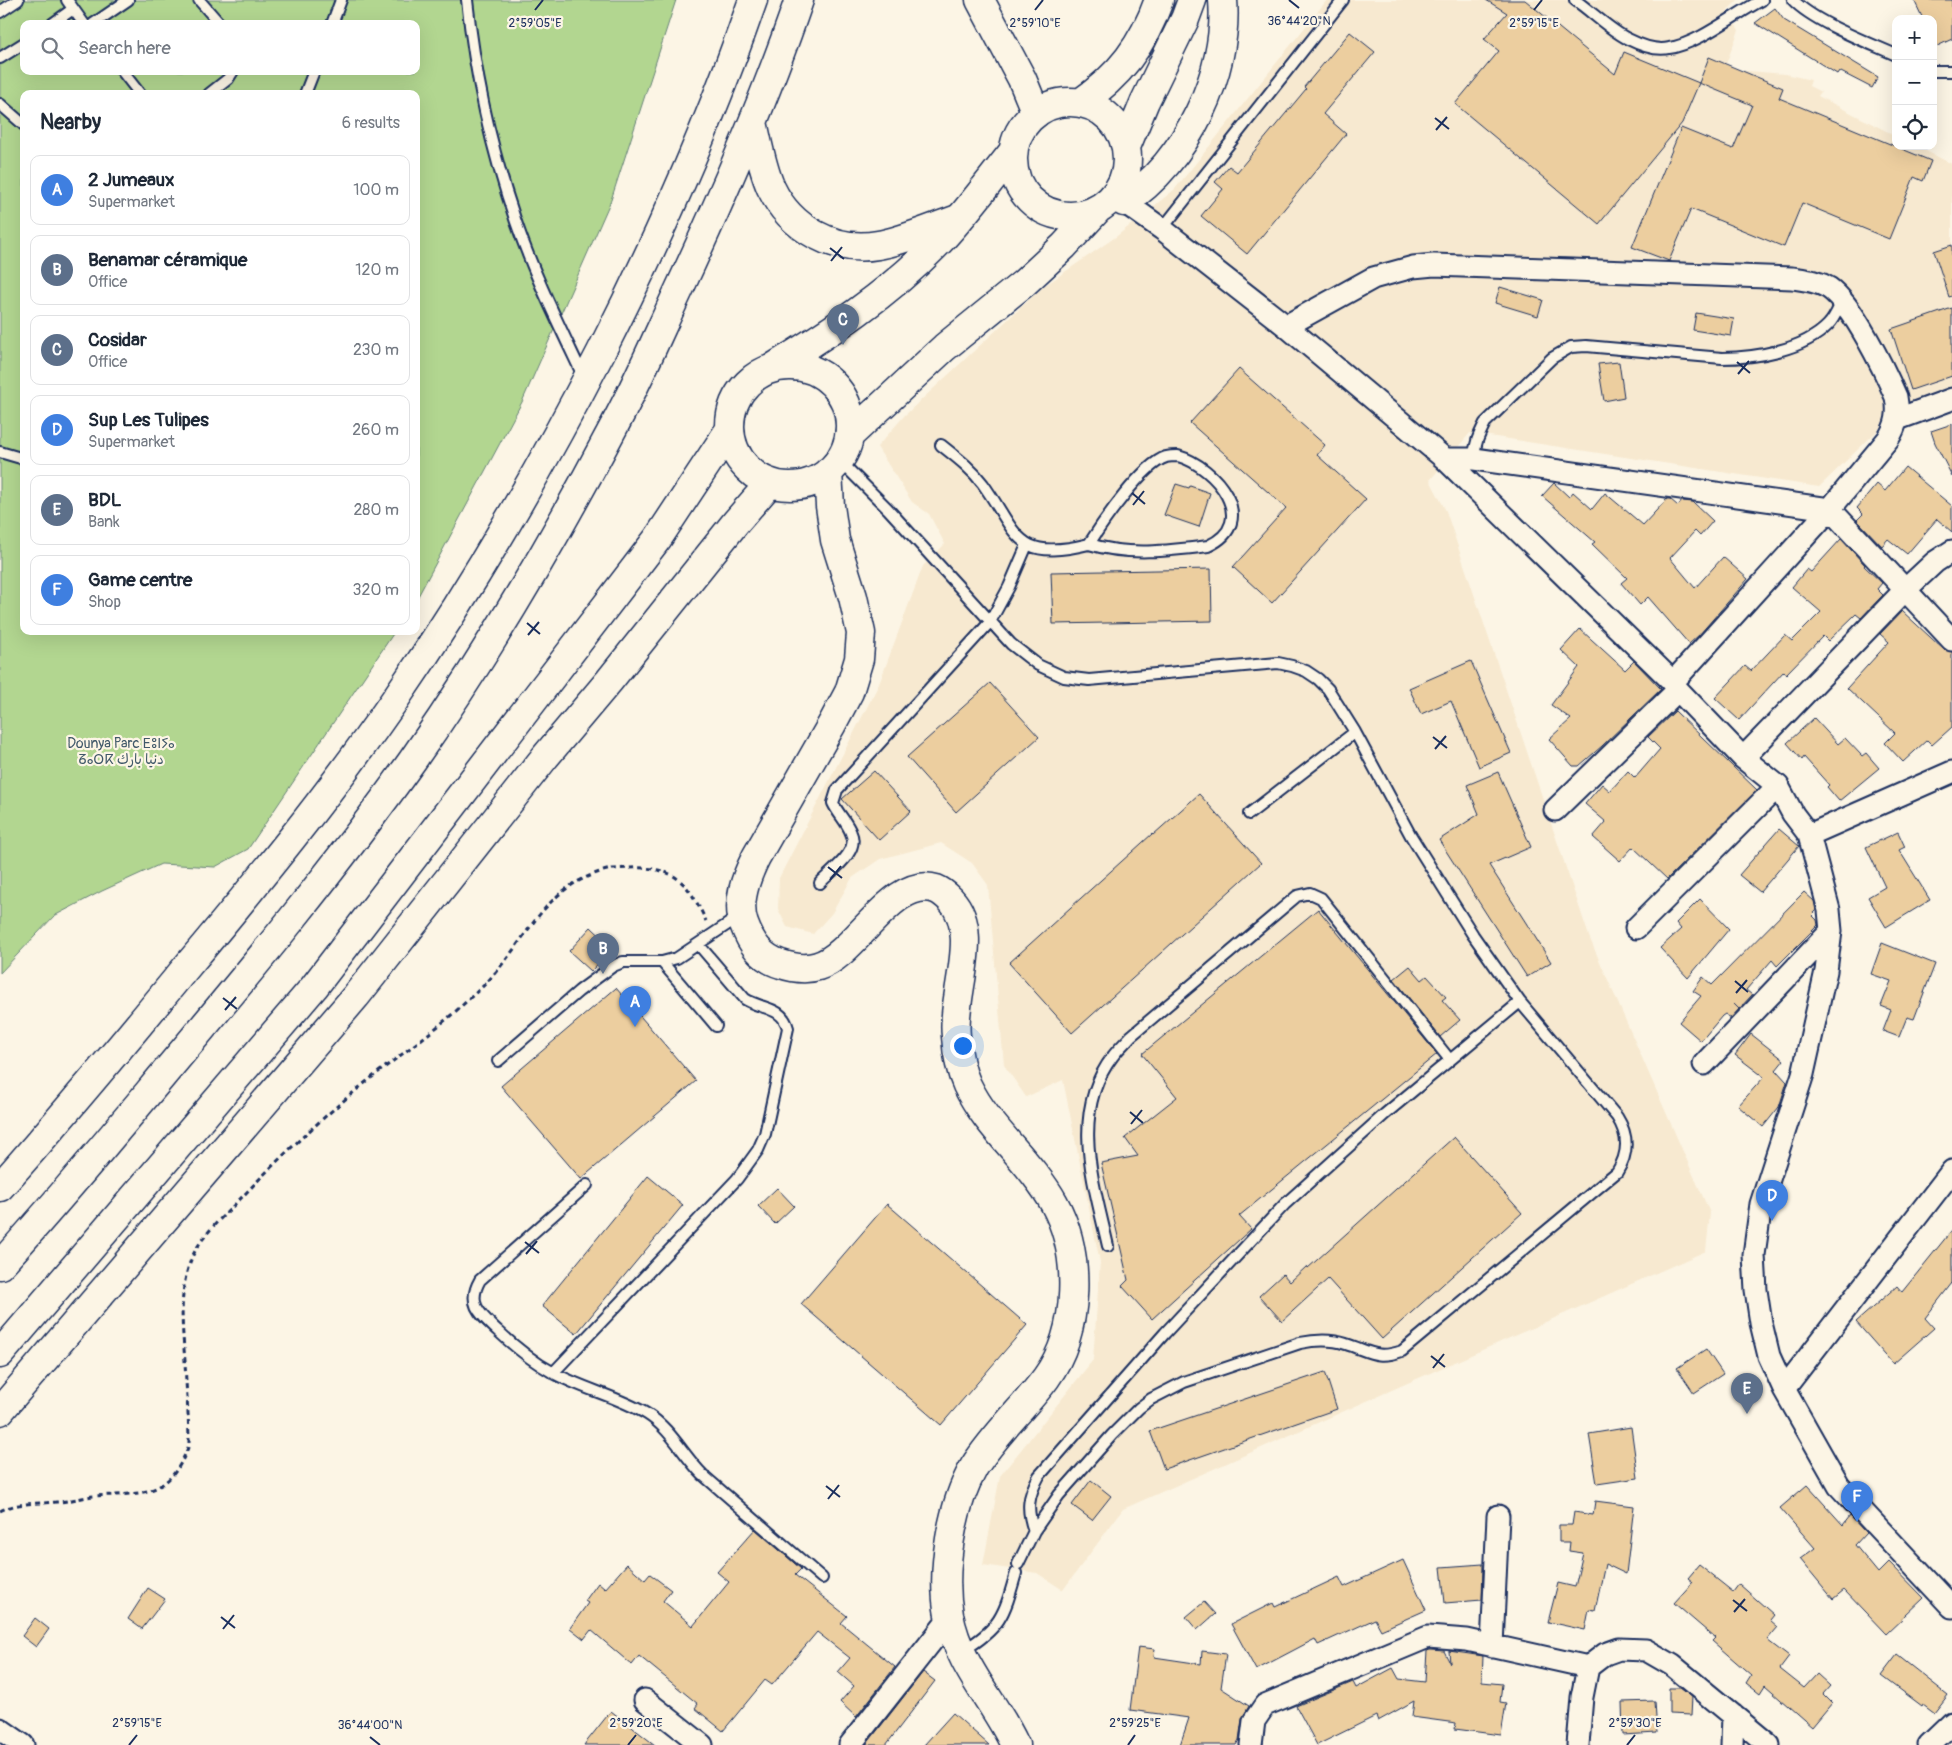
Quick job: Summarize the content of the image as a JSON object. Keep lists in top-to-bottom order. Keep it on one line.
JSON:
{"parks":["Dounya Parc ⴹⵓⵏⵢⴰ ⵒⴰⵔⴽ دنيا بارك"],"page":{"map_buttons":["+","−"],"search":"Search here","heading":["Nearby","6 results"],"list":[{"mark":"A","name":"2 Jumeaux","note":"Supermarket","value":"100 m"},{"mark":"B","name":"Benamar céramique","note":"Office","value":"120 m"},{"mark":"C","name":"Cosidar","note":"Office","value":"230 m"},{"mark":"D","name":"Sup Les Tulipes","note":"Supermarket","value":"260 m"},{"mark":"E","name":"BDL","note":"Bank","value":"280 m"},{"mark":"F","name":"Game centre","note":"Shop","value":"320 m"}],"pins":["C","B","A","D","E","F"]},"coordinates":["36°44'20\"N","2°59'05\"E","2°59'10\"E","2°59'15\"E","2°59'20\"E","2°59'25\"E","2°59'30\"E","36°44'00\"N"]}
